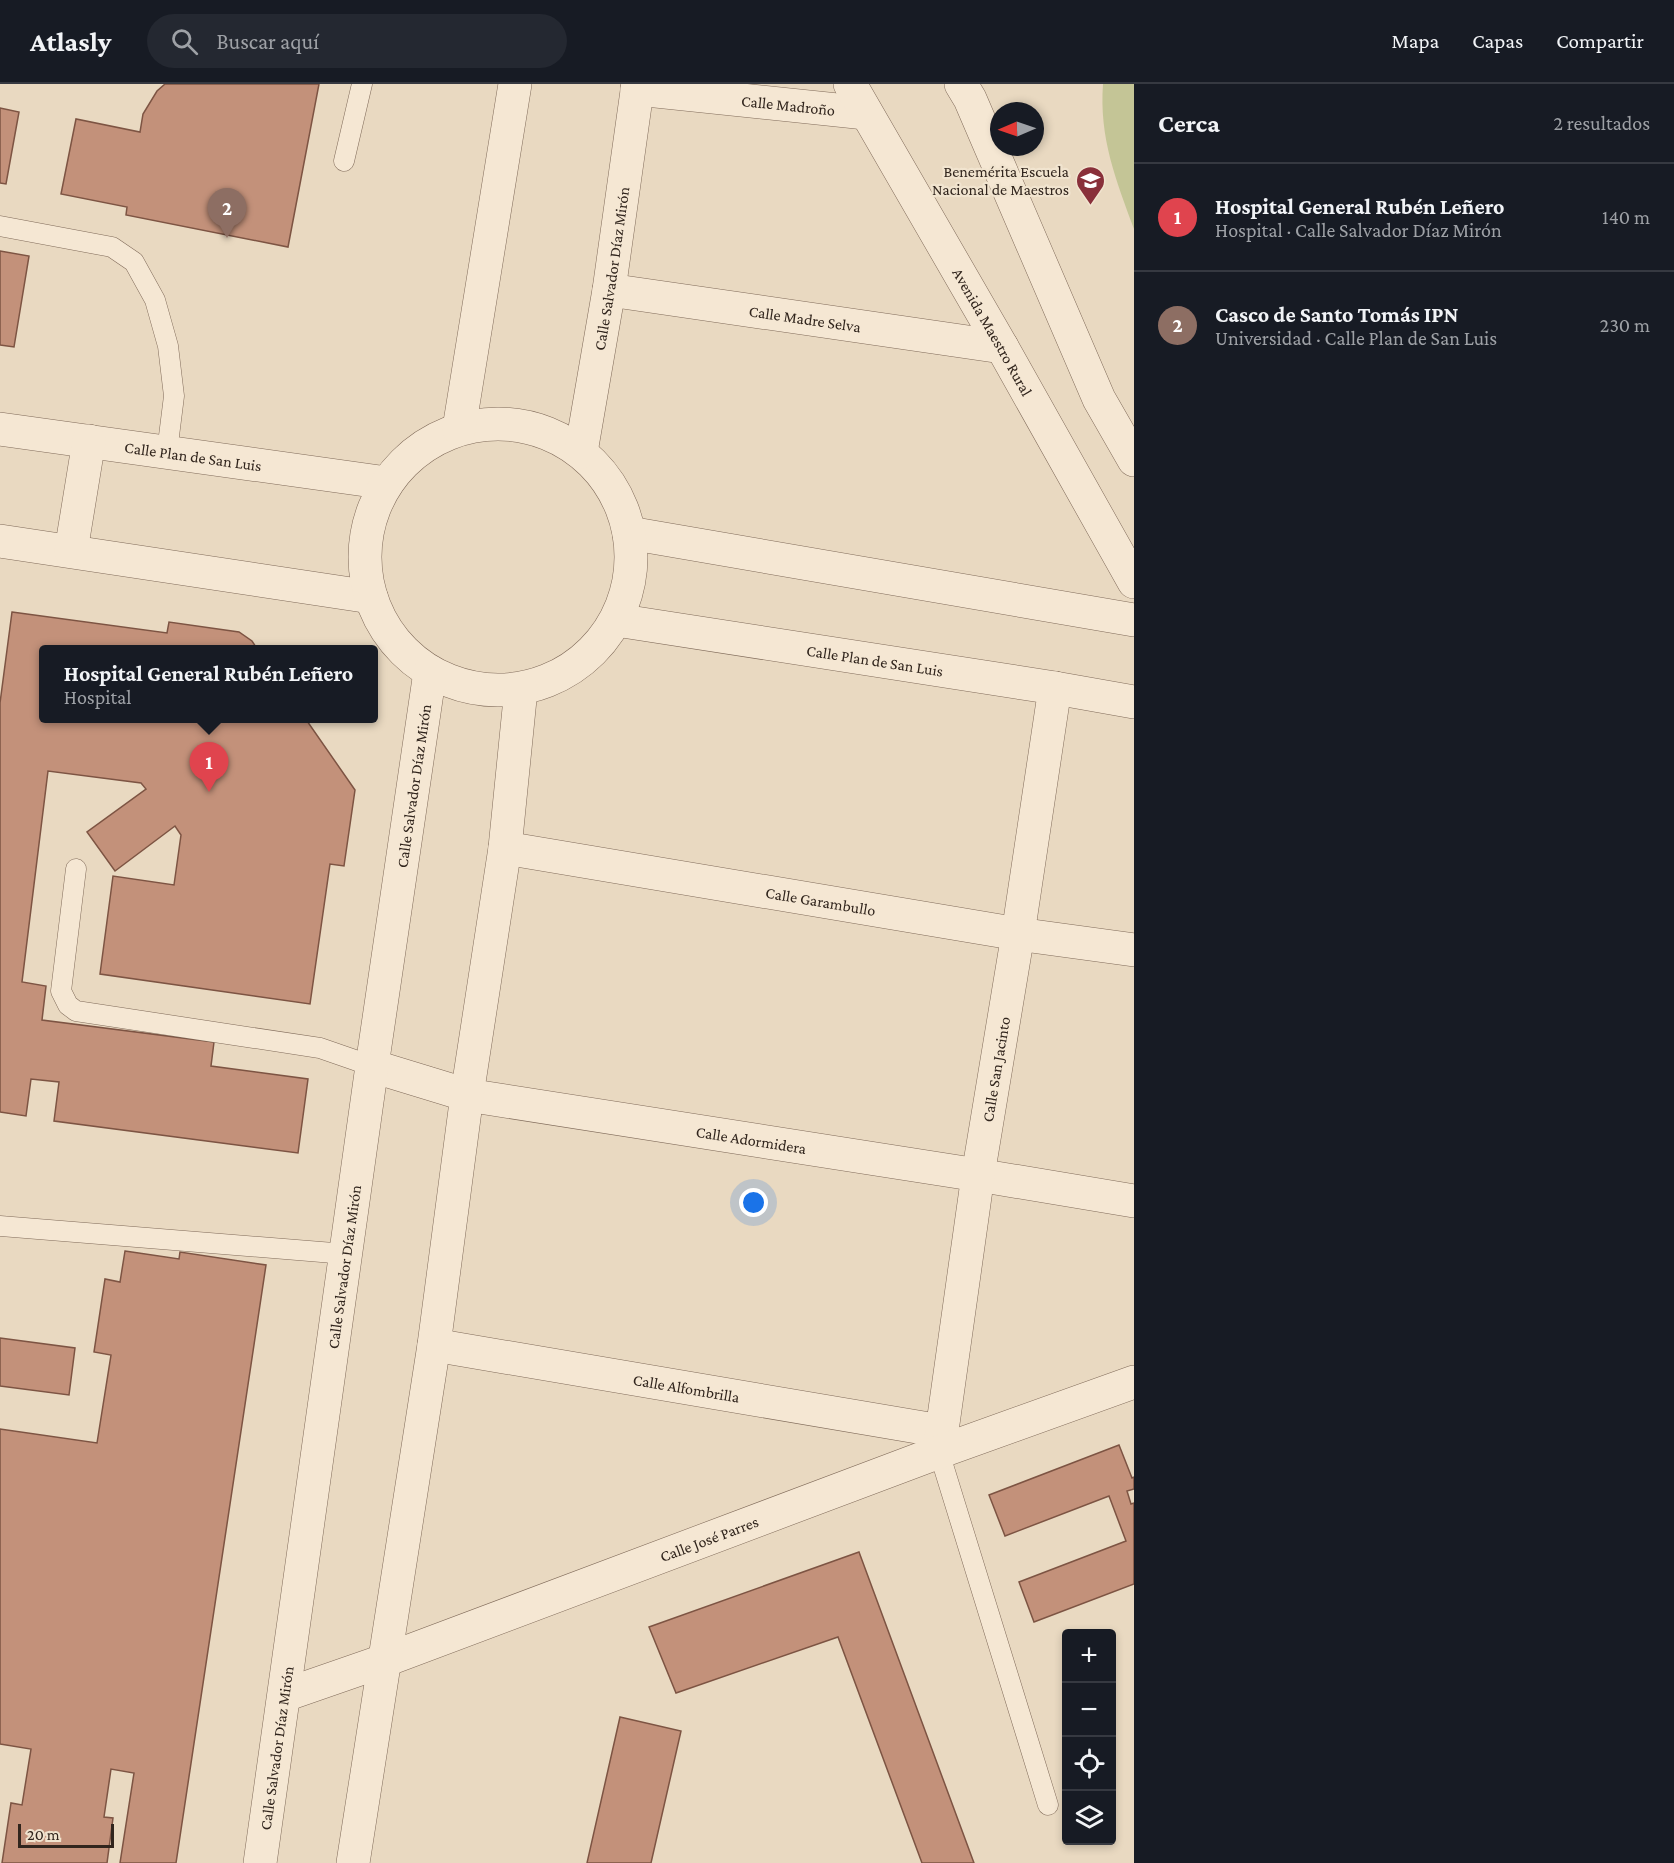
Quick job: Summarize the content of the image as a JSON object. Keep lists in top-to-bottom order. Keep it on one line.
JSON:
{"streets":{"street":["Calle Madroño","Calle Salvador Díaz Mirón","Calle Madre Selva","Avenida Maestro Rural","Calle Plan de San Luis","Calle Garambullo","Calle San Jacinto","Calle Adormidera","Calle Alfombrilla","Calle José Parres"]},"crossings":[["Calle Madroño","Calle Salvador Díaz Mirón"],["Calle Madroño","Avenida Maestro Rural"],["Calle Salvador Díaz Mirón","Calle Madre Selva"],["Calle Salvador Díaz Mirón","Calle Adormidera"],["Calle Salvador Díaz Mirón","Calle José Parres"],["Calle Madre Selva","Avenida Maestro Rural"],["Calle Plan de San Luis","Calle San Jacinto"],["Calle Garambullo","Calle San Jacinto"],["Calle San Jacinto","Calle Adormidera"],["Calle San Jacinto","Calle Alfombrilla"],["Calle San Jacinto","Calle José Parres"],["Calle Alfombrilla","Calle José Parres"]],"places":{"school or university":["Benemérita Escuela Nacional de Maestros"]},"scale_bar":"20 m","north":"left","page":{"header":"Atlasly","search":"Buscar aquí","nav":["Mapa","Capas","Compartir"],"heading":["Cerca","2 resultados"],"list":[{"mark":"1","name":"Hospital General Rubén Leñero","note":"Hospital · Calle Salvador Díaz Mirón","value":"140 m"},{"mark":"2","name":"Casco de Santo Tomás IPN","note":"Universidad · Calle Plan de San Luis","value":"230 m"}],"pins":["2","1"],"popup":["Hospital General Rubén Leñero","Hospital"],"map_buttons":["+","−"],"scale":"20 m"}}
